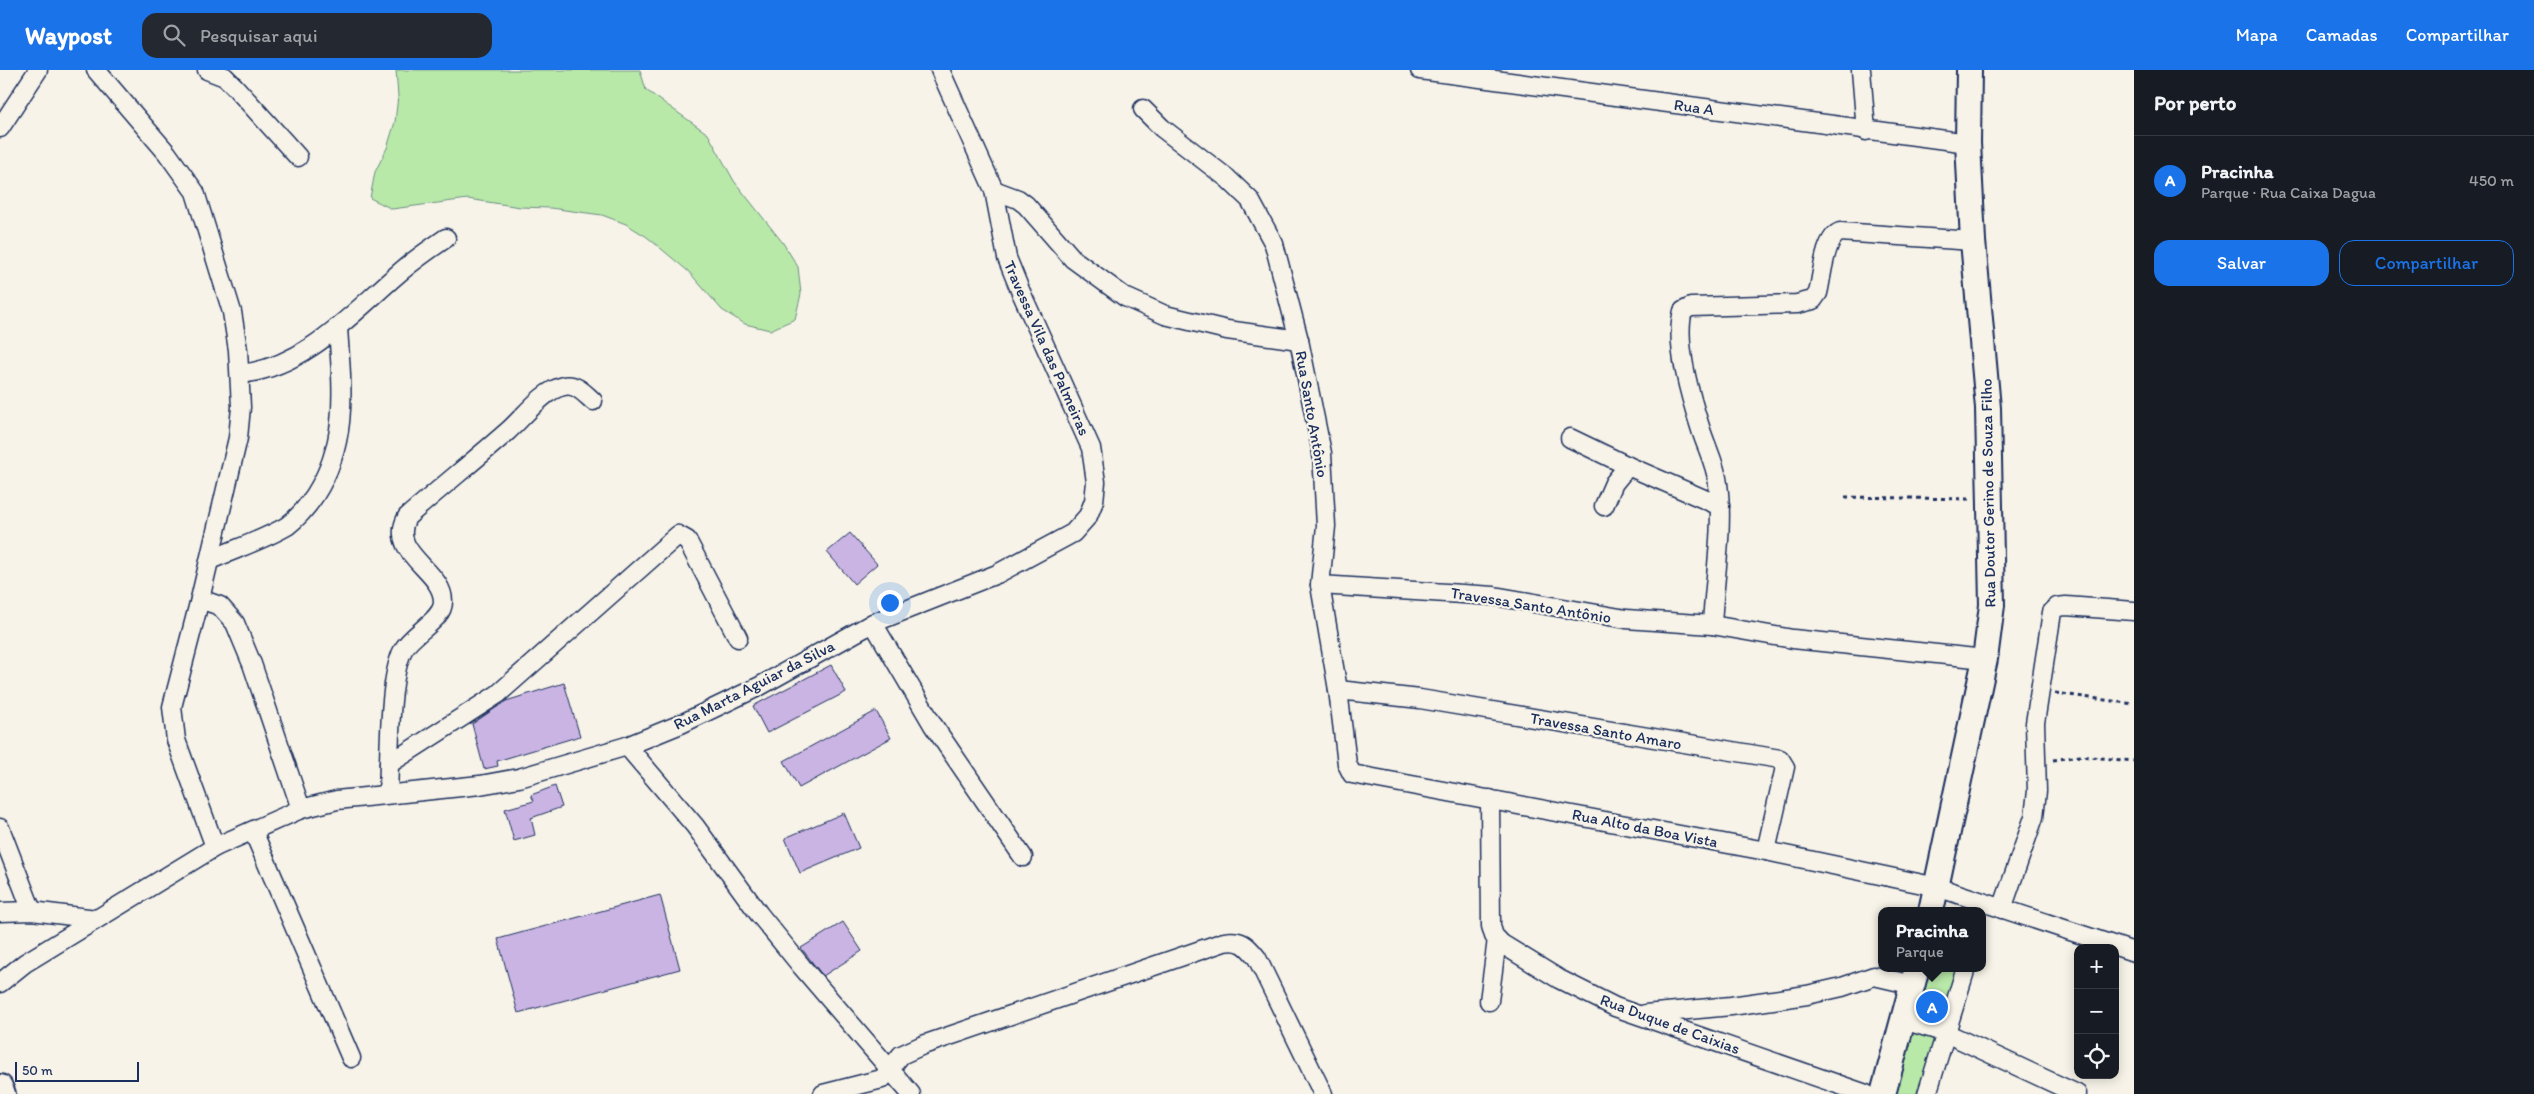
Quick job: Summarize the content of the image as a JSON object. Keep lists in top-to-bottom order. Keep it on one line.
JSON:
{"streets":{"main road":["Rua Doutor Gerino de Souza Filho"],"street":["Rua A","Travessa Vila das Palmeiras","Rua Santo Antônio","Travessa Santo Antônio","Rua Marta Aguiar da Silva","Travessa Santo Amaro","Rua Alto da Boa Vista","Rua Duque de Caixias"]},"crossings":[["Rua A","Rua Doutor Gerino de Souza Filho"],["Travessa Vila das Palmeiras","Rua Marta Aguiar da Silva"],["Rua Santo Antônio","Travessa Santo Antônio"],["Rua Santo Antônio","Travessa Santo Amaro"],["Rua Santo Antônio","Rua Alto da Boa Vista"],["Rua Doutor Gerino de Souza Filho","Travessa Santo Antônio"],["Rua Doutor Gerino de Souza Filho","Rua Alto da Boa Vista"],["Travessa Santo Amaro","Rua Alto da Boa Vista"]],"scale_bar":"50 m","page":{"header":"Waypost","search":"Pesquisar aqui","nav":["Mapa","Camadas","Compartilhar"],"heading":"Por perto","list":[{"mark":"A","name":"Pracinha","note":"Parque · Rua Caixa Dagua","value":"450 m"}],"buttons":["Salvar","Compartilhar"],"popup":["Pracinha","Parque"],"map_buttons":["+","−"],"pins":"A","scale":"50 m"}}
